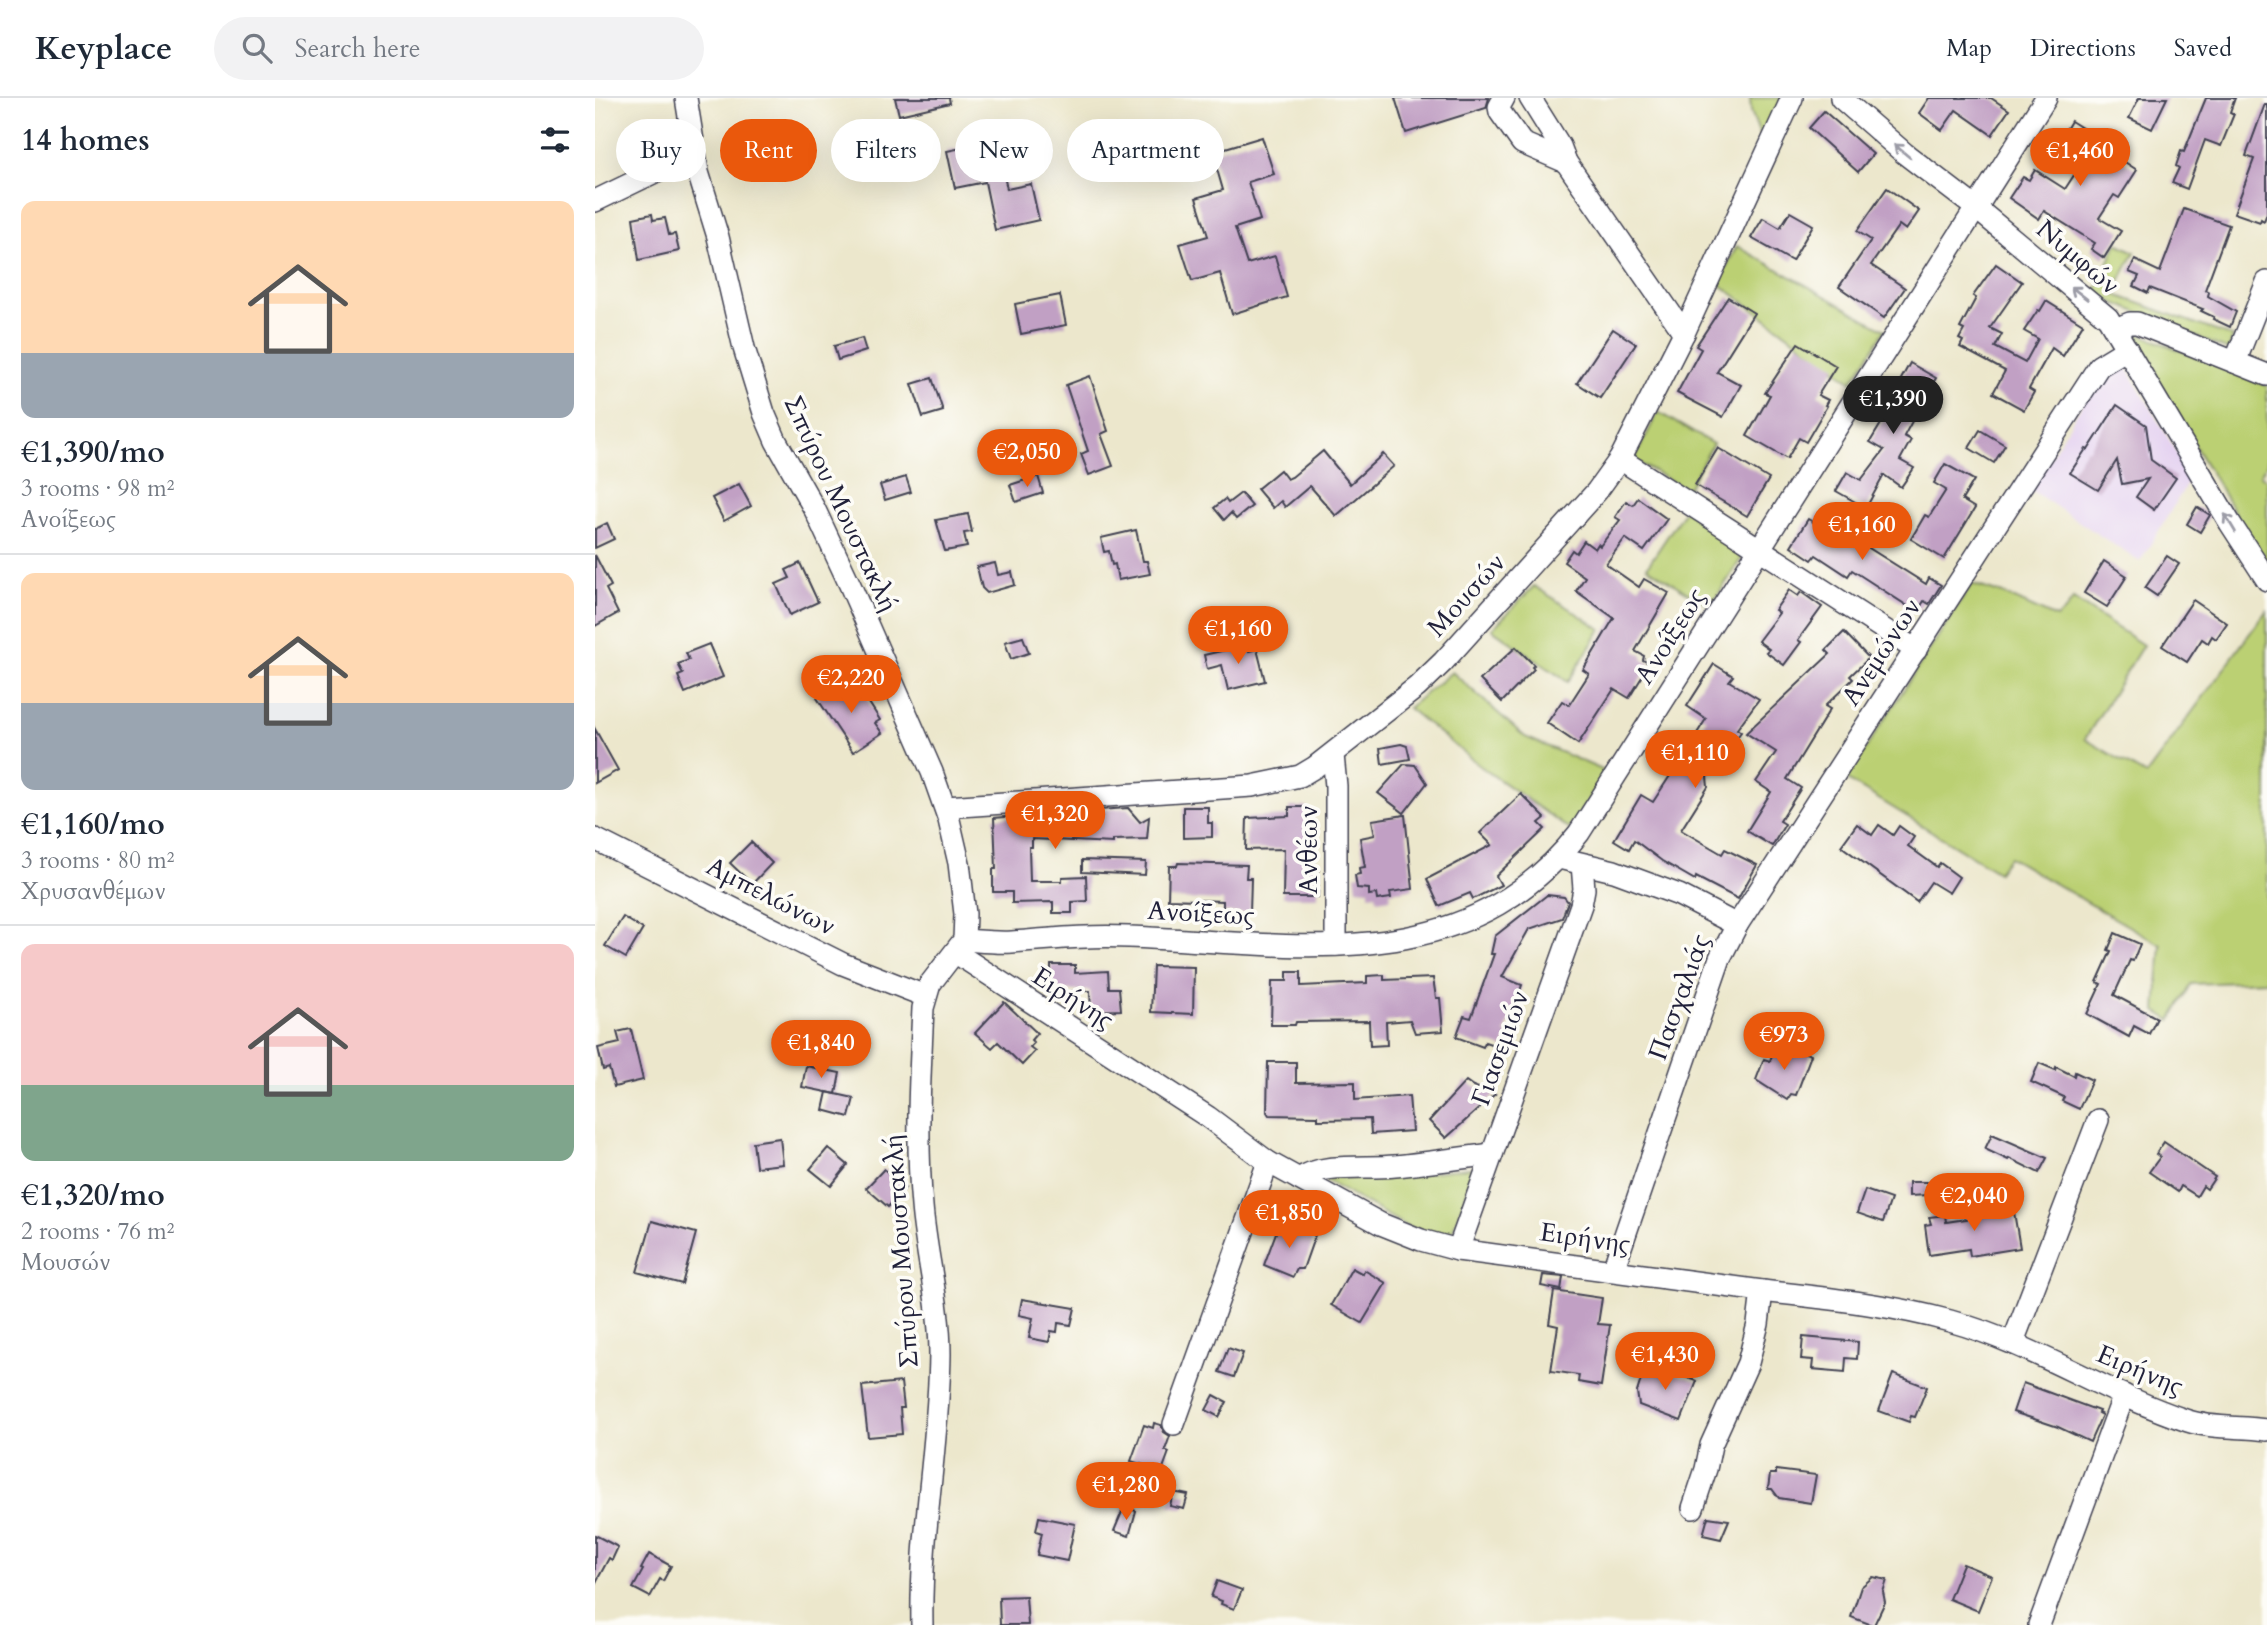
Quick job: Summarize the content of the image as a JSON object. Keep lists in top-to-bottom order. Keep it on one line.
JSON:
{"streets":{"street":["Νυμφών","Σπύρου Μουστακλή","Μουσών","Ανοίξεως","Ανεμώνων","Ανθέων","Αμπελώνων","Πασχαλιάς","Ειρήνης","Γιασεμιών"]},"crossings":[["Νυμφών","Ανοίξεως"],["Νυμφών","Ανεμώνων"],["Σπύρου Μουστακλή","Μουσών"],["Σπύρου Μουστακλή","Ανοίξεως"],["Σπύρου Μουστακλή","Αμπελώνων"],["Σπύρου Μουστακλή","Ειρήνης"],["Μουσών","Ανθέων"],["Ανοίξεως","Ανθέων"],["Ανοίξεως","Πασχαλιάς"],["Ανοίξεως","Ειρήνης"],["Ανεμώνων","Πασχαλιάς"],["Πασχαλιάς","Ειρήνης"],["Πασχαλιάς","Γιασεμιών"],["Ειρήνης","Γιασεμιών"]],"one_way":["Νυμφών"],"page":{"header":"Keyplace","search":"Search here","nav":["Map","Directions","Saved"],"heading":"14 homes","chip":["Buy","Rent","Filters","New","Apartment"],"price":["€1,460","€1,390","€2,050","€1,160","€1,160","€2,220","€1,110","€1,320","€973","€1,840","€2,040","€1,850","€1,430","€1,280"],"list":[{"name":"€1,390/mo","note":"3 rooms · 98 m² · Ανοίξεως"},{"name":"€1,160/mo","note":"3 rooms · 80 m² · Χρυσανθέμων"},{"name":"€1,320/mo","note":"2 rooms · 76 m² · Μουσών"}]}}
